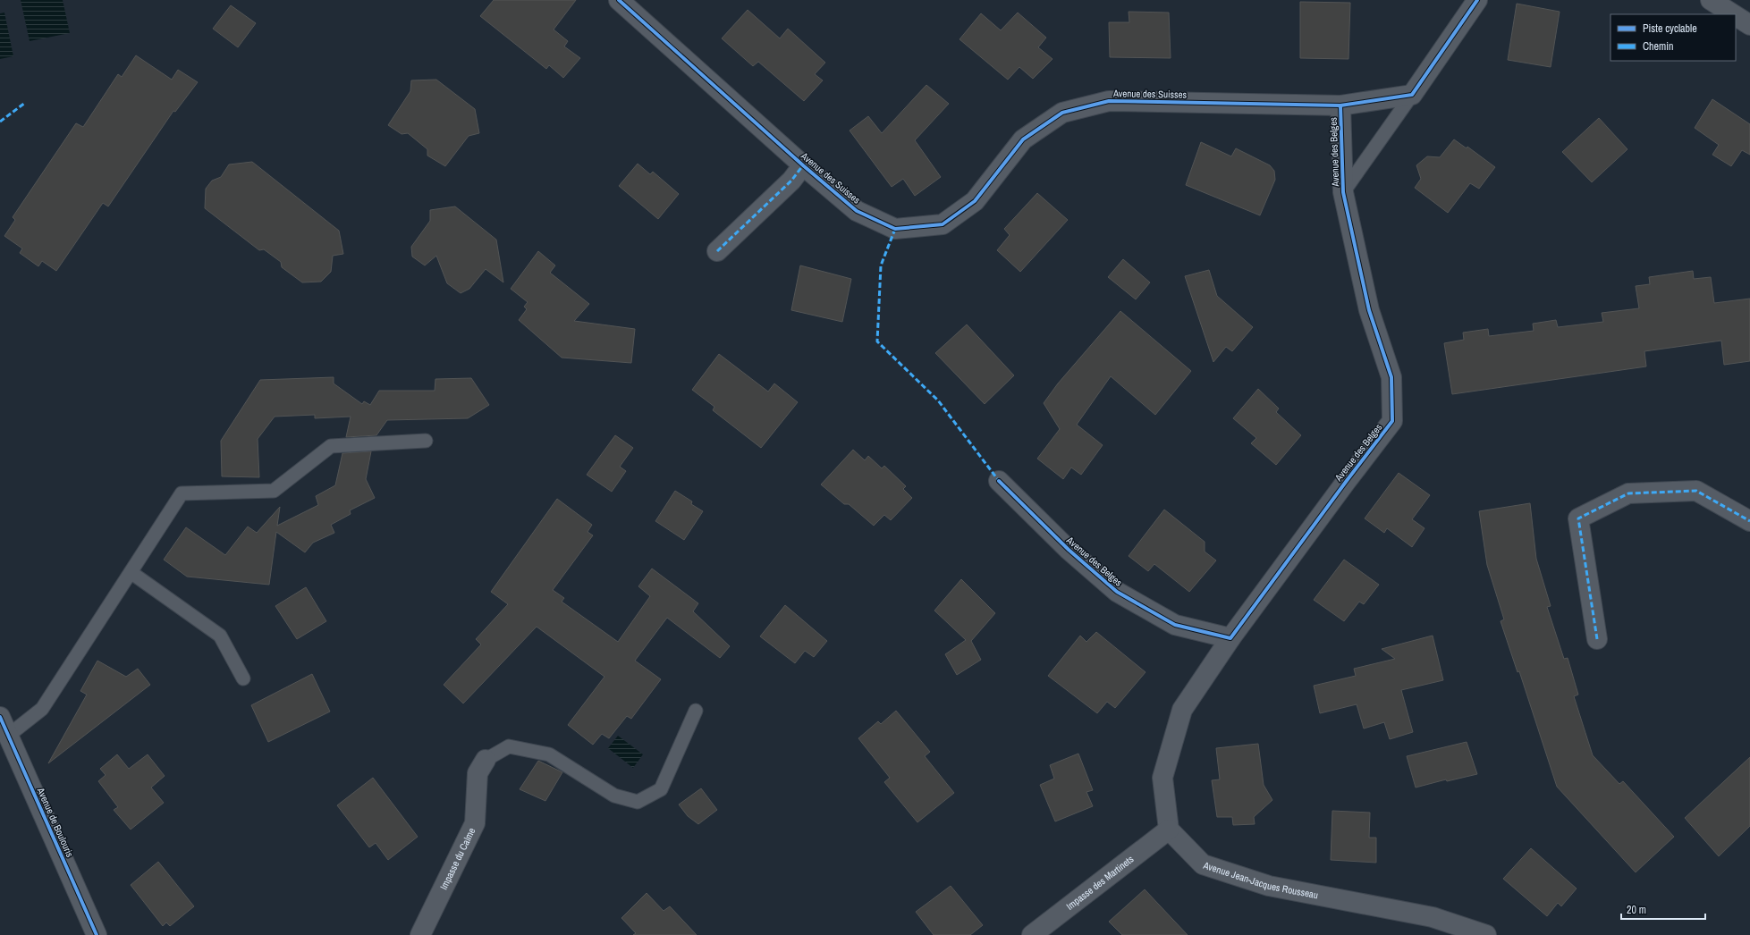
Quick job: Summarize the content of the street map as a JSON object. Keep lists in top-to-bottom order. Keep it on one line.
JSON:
{"streets":{"street":["Avenue des Suisses","Avenue des Belges","Avenue de Boulouris","Impasse du Calme","Avenue Jean-Jacques Rousseau","Impasse des Martinets"]},"crossings":[["Avenue des Suisses","Avenue des Belges"],["Avenue Jean-Jacques Rousseau","Impasse des Martinets"]],"legend":["Piste cyclable","Chemin"],"scale_bar":"20 m"}
